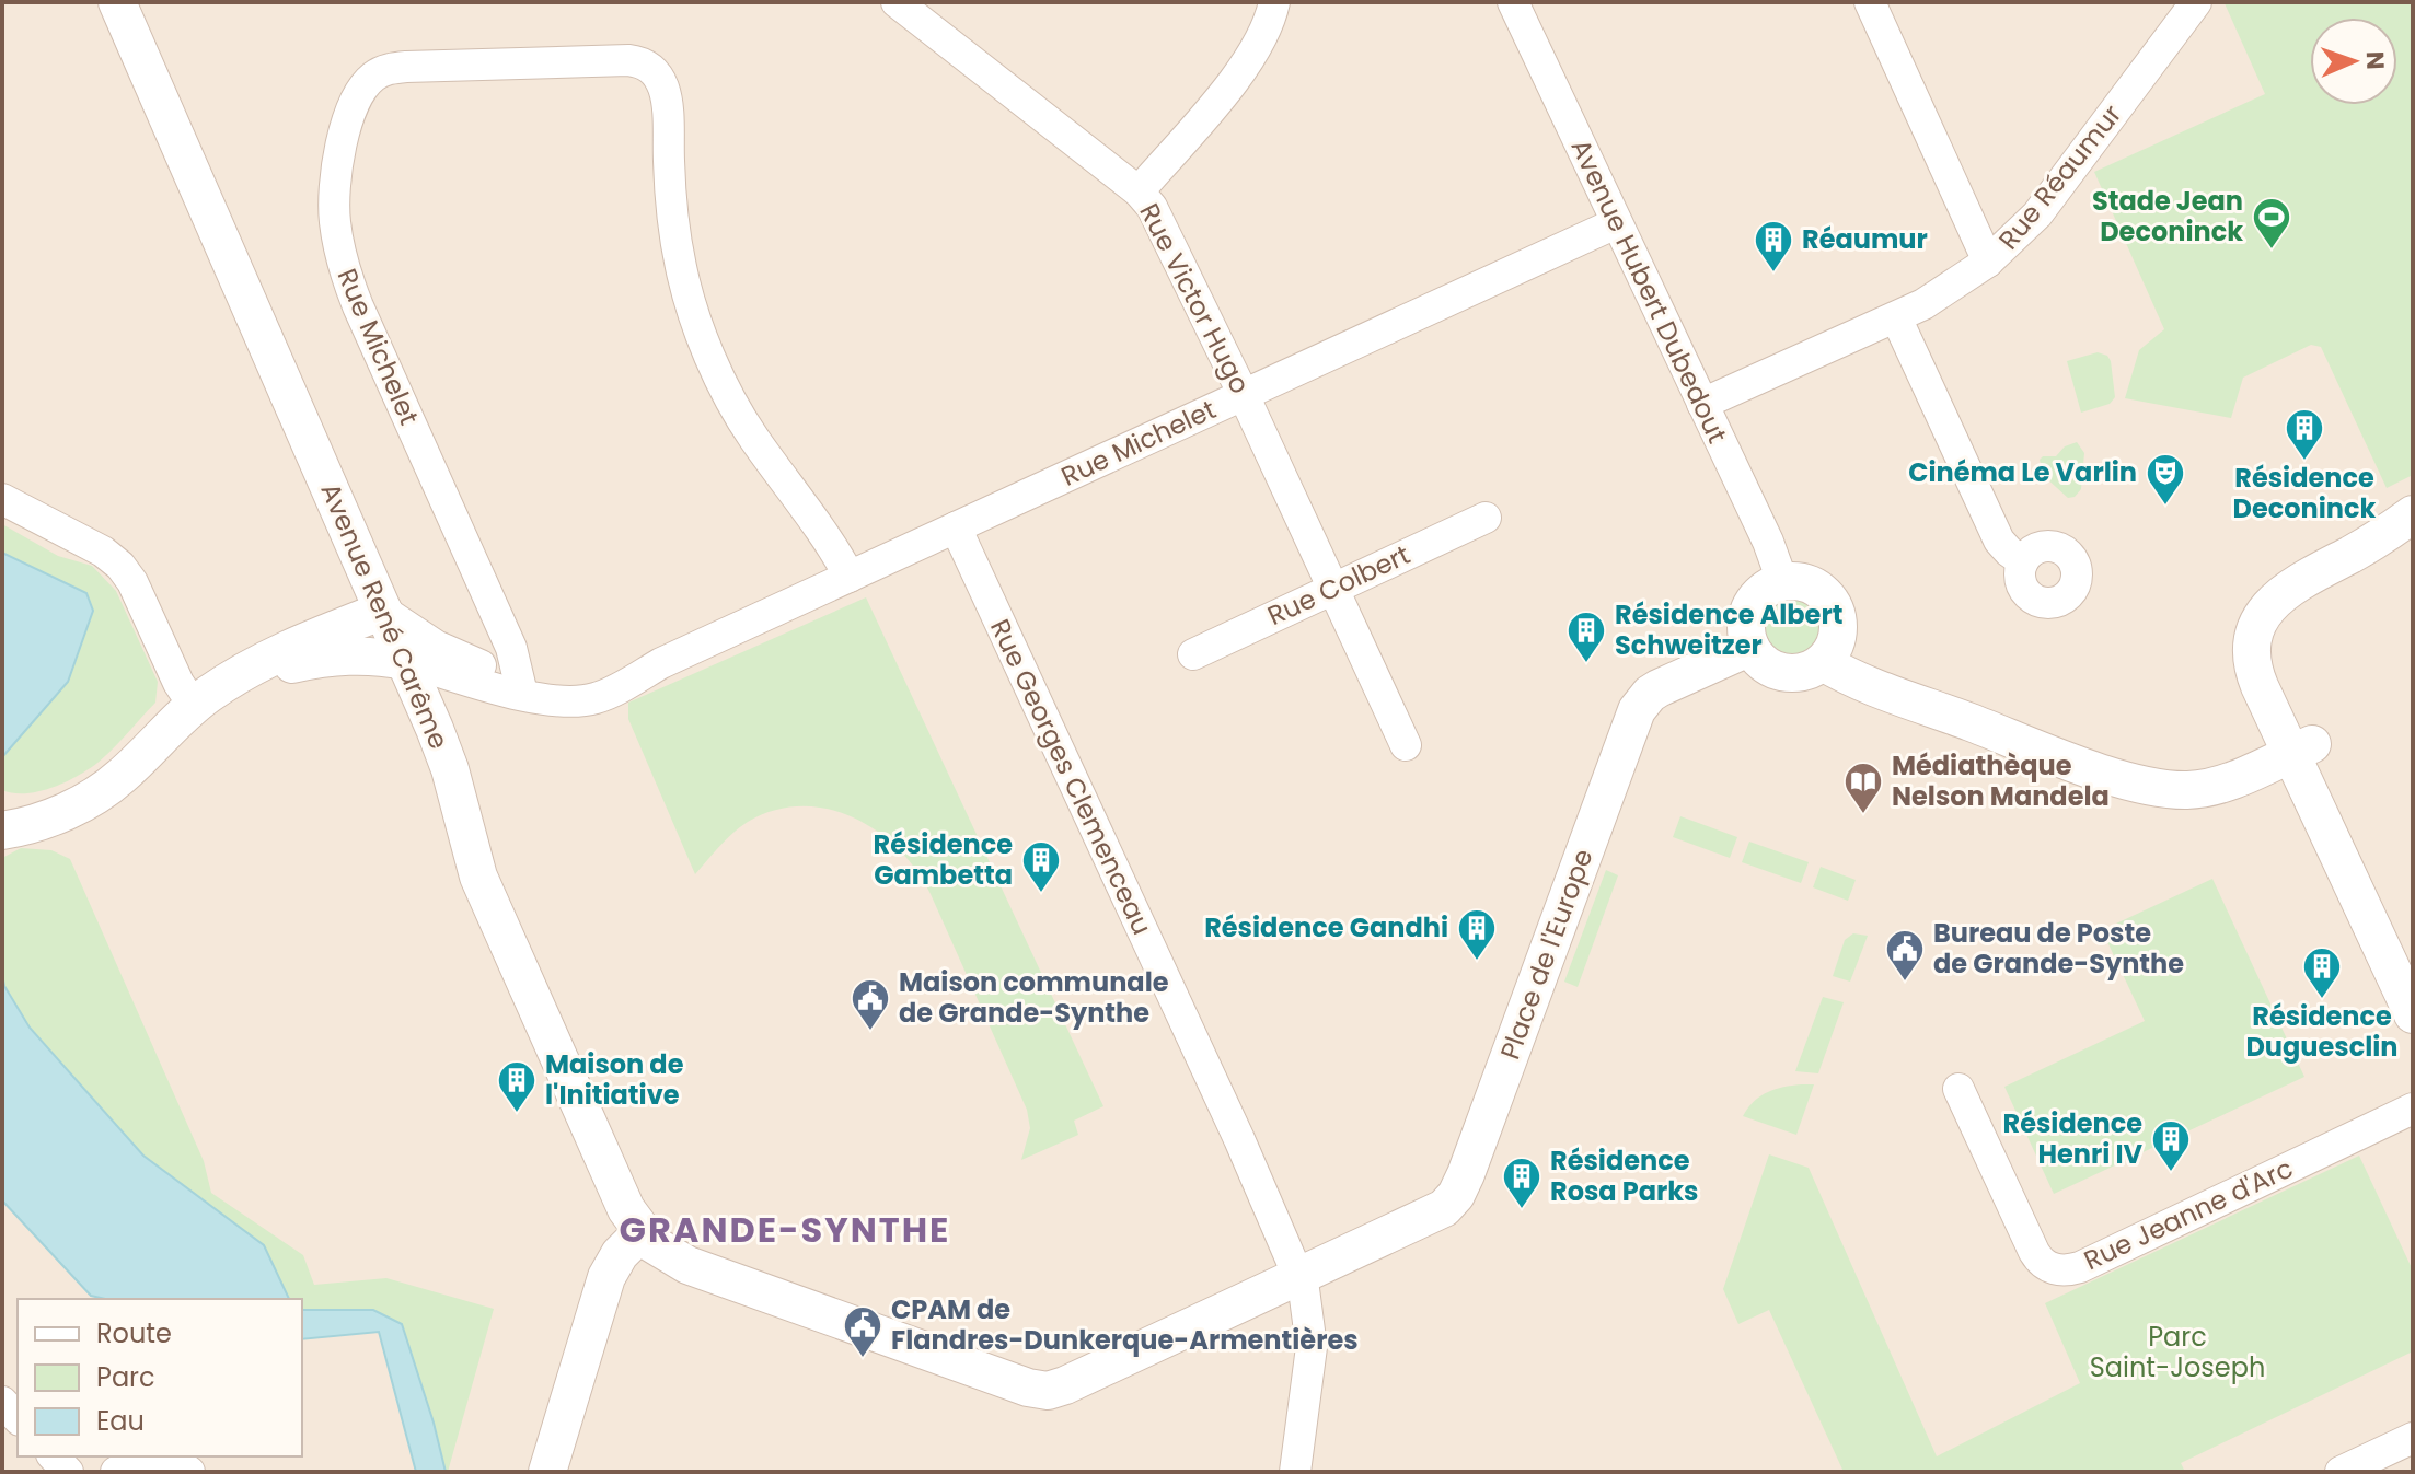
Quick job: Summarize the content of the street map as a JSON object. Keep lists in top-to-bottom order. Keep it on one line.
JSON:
{"streets":{"street":["Rue Réaumur","Avenue Hubert Dubedout","Rue Victor Hugo","Rue Michelet","Rue Colbert","Avenue René Carême","Rue Georges Clemenceau","Place de l'Europe","Rue Jeanne d'Arc"]},"crossings":[["Rue Réaumur","Avenue Hubert Dubedout"],["Avenue Hubert Dubedout","Rue Michelet"],["Avenue Hubert Dubedout","Place de l'Europe"],["Rue Victor Hugo","Rue Michelet"],["Rue Victor Hugo","Rue Colbert"],["Rue Michelet","Avenue René Carême"],["Rue Michelet","Rue Georges Clemenceau"],["Avenue René Carême","Place de l'Europe"],["Rue Georges Clemenceau","Place de l'Europe"]],"districts":["GRANDE-SYNTHE"],"parks":["Parc Saint-Joseph"],"places":{"sports":["Stade Jean Deconinck"],"building":["Réaumur","Résidence Deconinck","Résidence Albert Schweitzer","Résidence Gambetta","Résidence Gandhi","Résidence Duguesclin","Maison de l'Initiative","Résidence Henri IV","Résidence Rosa Parks"],"theatre":["Cinéma Le Varlin"],"library":["Médiathèque Nelson Mandela"],"public building":["Bureau de Poste de Grande-Synthe","Maison communale de Grande-Synthe","CPAM de Flandres-Dunkerque-Armentières"]},"legend":["Route","Parc","Eau"],"north":"right"}
